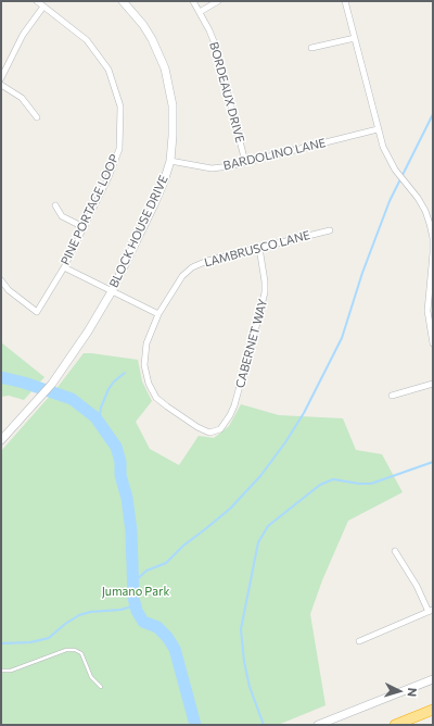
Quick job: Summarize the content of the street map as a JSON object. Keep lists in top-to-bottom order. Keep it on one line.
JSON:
{"streets":{"street":["BORDEAUX DRIVE","BARDOLINO LANE","PINE PORTAGE LOOP","BLOCK HOUSE DRIVE","LAMBRUSCO LANE","CABERNET WAY"]},"crossings":[["BORDEAUX DRIVE","BARDOLINO LANE"],["BARDOLINO LANE","BLOCK HOUSE DRIVE"],["LAMBRUSCO LANE","CABERNET WAY"]],"parks":["Jumano Park"],"north":"right"}
